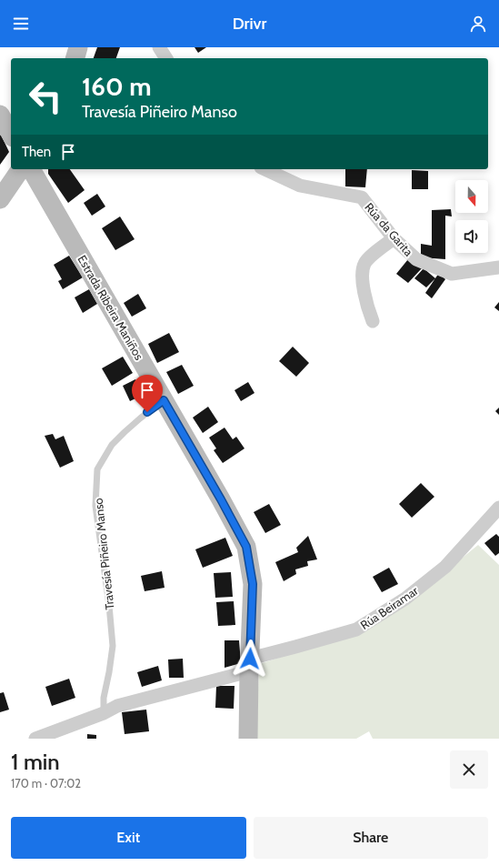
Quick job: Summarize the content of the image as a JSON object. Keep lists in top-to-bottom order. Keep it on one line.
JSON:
{"streets":{"street":["Rúa da Garita","Estrada Ribeira Maniños","Rúa Beiramar"],"lane":["Travesía Piñeiro Manso"]},"crossings":[["Estrada Ribeira Maniños","Travesía Piñeiro Manso"],["Estrada Ribeira Maniños","Rúa Beiramar"],["Travesía Piñeiro Manso","Rúa Beiramar"]],"north":"bottom","page":{"header":"Drivr","turn":["160 m","Travesía Piñeiro Manso"],"then":"Then","heading":["1 min","170 m · 07:02"],"buttons":["Exit","Share"]}}
